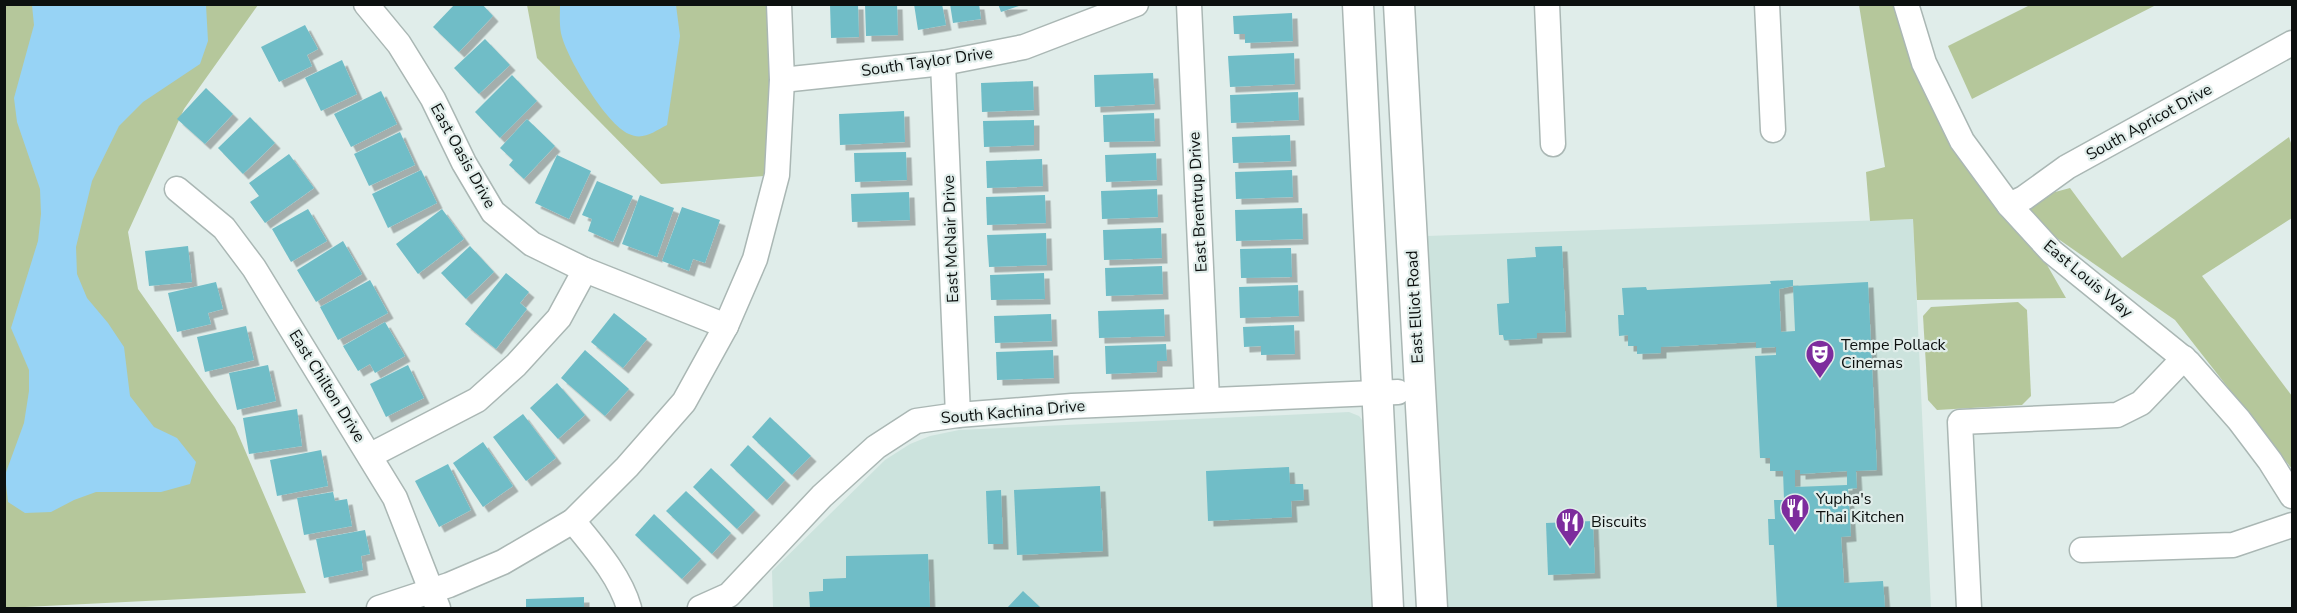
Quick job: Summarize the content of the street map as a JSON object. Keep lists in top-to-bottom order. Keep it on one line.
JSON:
{"streets":{"main road":["East Elliot Road"],"street":["South Taylor Drive","South Apricot Drive","East Oasis Drive","East Brentrup Drive","East McNair Drive","East Louis Way","East Chilton Drive","South Kachina Drive"]},"crossings":[["South Taylor Drive","East McNair Drive"],["South Apricot Drive","East Louis Way"],["East Brentrup Drive","South Kachina Drive"],["East McNair Drive","South Kachina Drive"]],"places":{"theatre":["Tempe Pollack Cinemas"],"restaurant":["Yupha's Thai Kitchen","Biscuits"]}}
